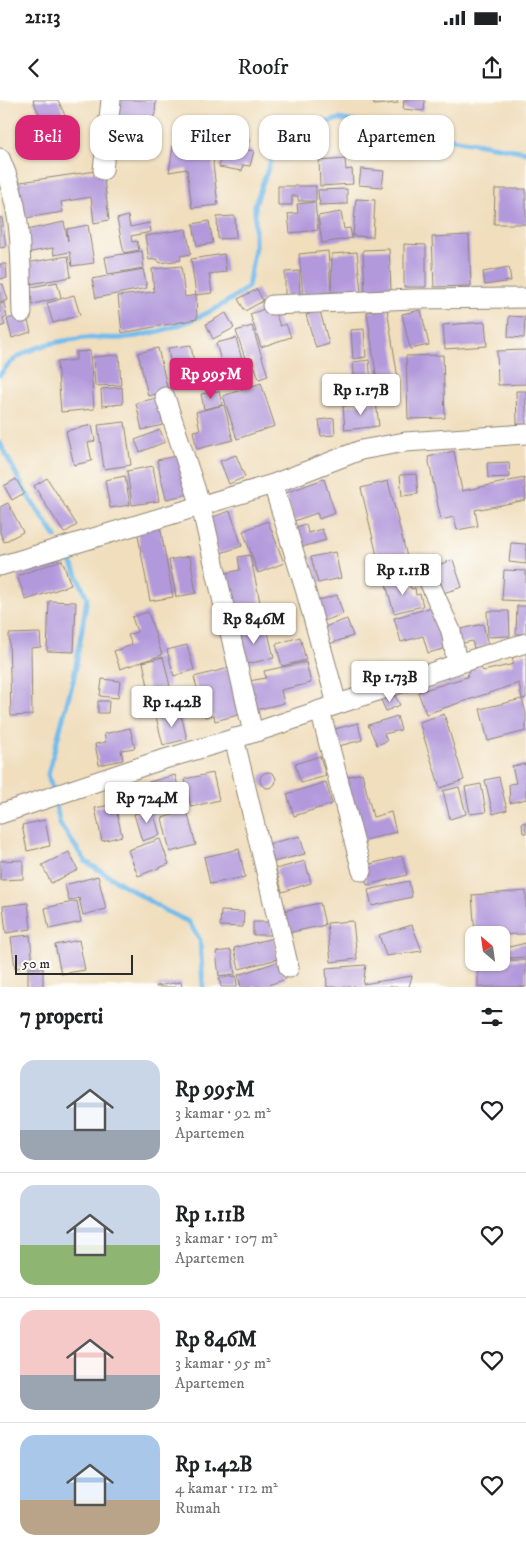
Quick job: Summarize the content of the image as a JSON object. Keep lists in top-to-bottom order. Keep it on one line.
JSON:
{"scale_bar":"50 m","north":"top left","page":{"status":"21:13","header":"Roofr","chip":["Beli","Sewa","Filter","Baru","Apartemen"],"price":["Rp 995M","Rp 1.17B","Rp 1.11B","Rp 846M","Rp 1.73B","Rp 1.42B","Rp 724M"],"scale":"50 m","heading":"7 properti","list":[{"name":"Rp 995M","note":"3 kamar · 92 m² · Apartemen"},{"name":"Rp 1.11B","note":"3 kamar · 107 m² · Apartemen"},{"name":"Rp 846M","note":"3 kamar · 95 m² · Apartemen"},{"name":"Rp 1.42B","note":"4 kamar · 112 m² · Rumah"}]}}
